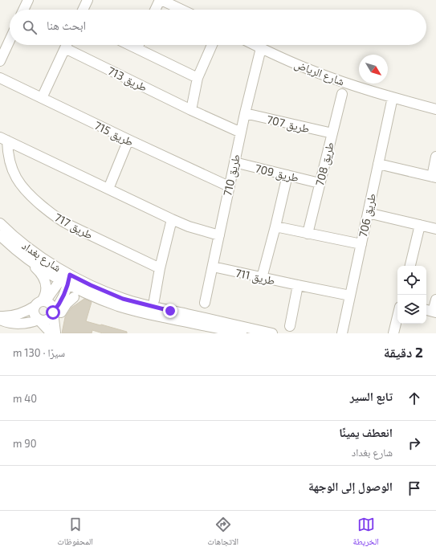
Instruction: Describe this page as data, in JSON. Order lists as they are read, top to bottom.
{
  "streets": {
    "street": [
      "شارع الرياض",
      "طريق 713",
      "طريق 707",
      "طريق 715",
      "طريق 708",
      "طريق 709",
      "طريق 710",
      "طريق 706",
      "طريق 717",
      "شارع بغداد",
      "طريق 711"
    ]
  },
  "crossings": [
    ["شارع الرياض", "طريق 710"],
    ["شارع الرياض", "طريق 706"],
    ["طريق 713", "طريق 710"],
    ["طريق 707", "طريق 708"],
    ["طريق 707", "طريق 710"],
    ["طريق 715", "طريق 710"],
    ["طريق 708", "طريق 709"],
    ["طريق 709", "طريق 710"],
    ["طريق 710", "طريق 717"],
    ["طريق 710", "طريق 711"],
    ["طريق 706", "طريق 711"]
  ],
  "north": "bottom right",
  "page": {
    "search": "ابحث هنا",
    "heading": ["2 دقيقة", "سيرًا · 130 m"],
    "list": [
      ["تابع السير", "40 m"],
      ["انعطف يمينًا", "شارع بغداد", "90 m"],
      "الوصول إلى الوجهة"
    ],
    "nav": ["الخريطة", "الاتجاهات", "المحفوظات"]
  }
}
